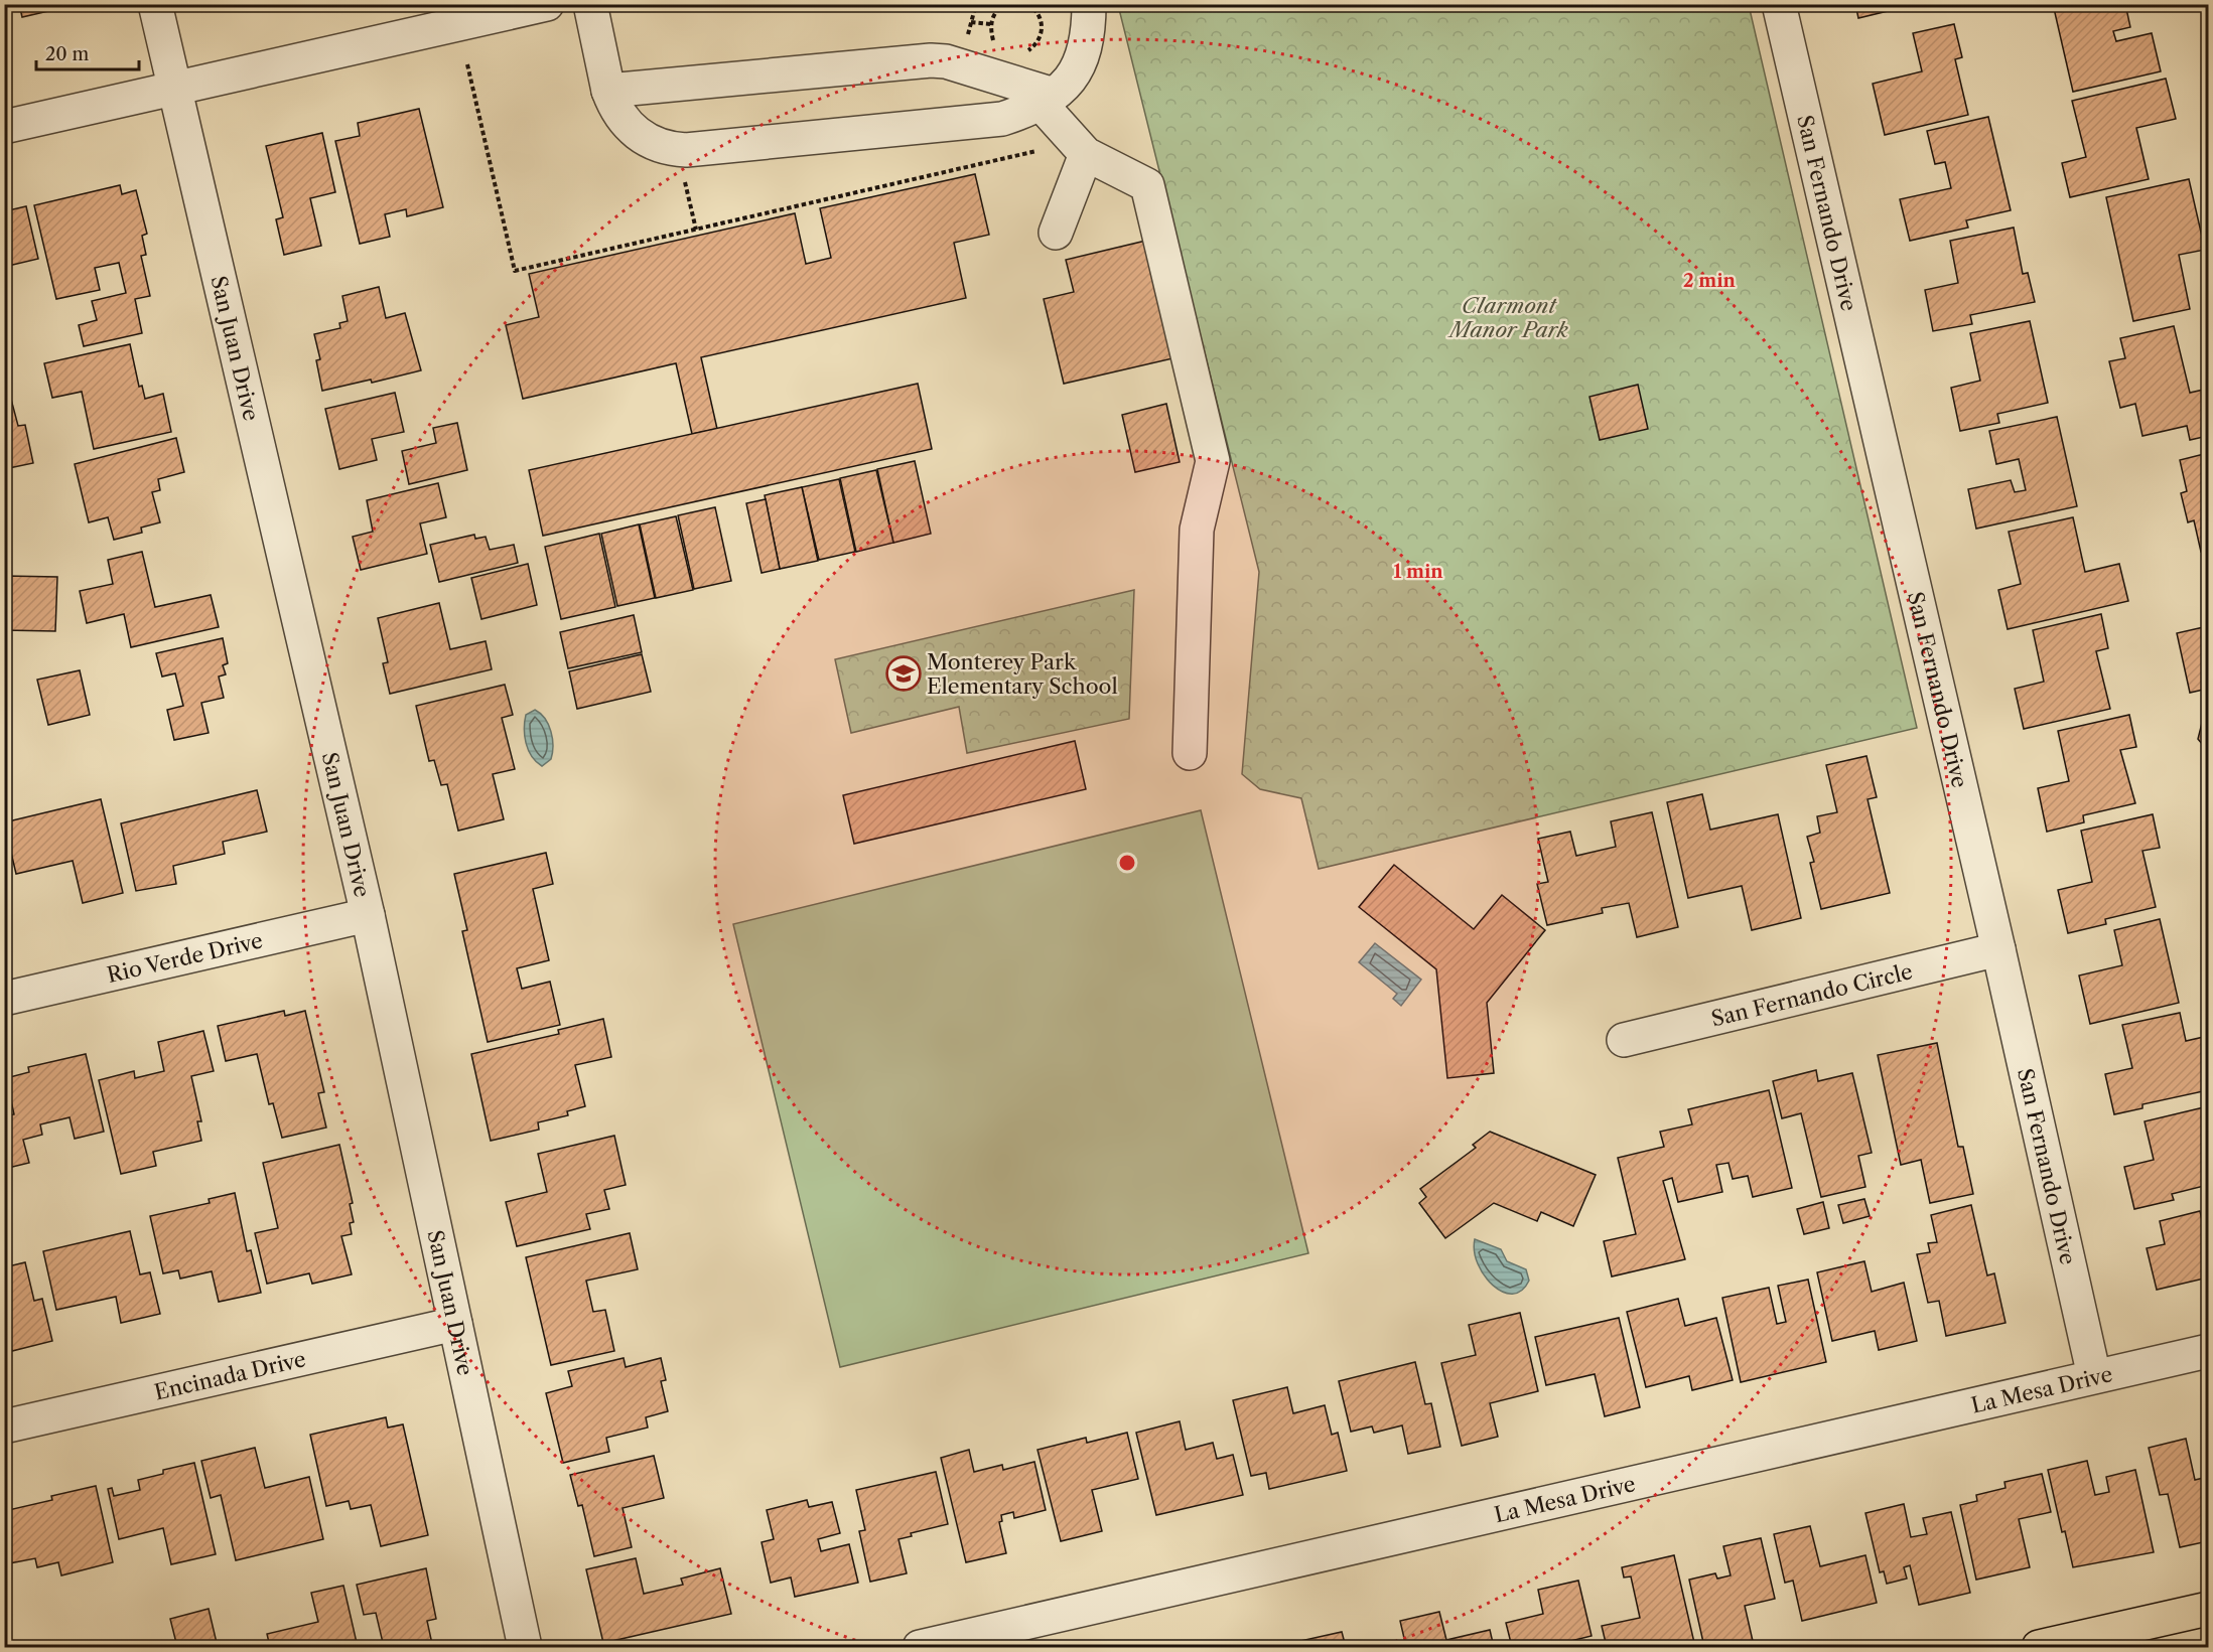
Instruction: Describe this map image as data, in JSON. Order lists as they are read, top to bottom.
{
  "streets": {
    "street": [
      "San Fernando Drive",
      "San Juan Drive",
      "Rio Verde Drive",
      "San Fernando Circle",
      "Encinada Drive",
      "La Mesa Drive"
    ]
  },
  "crossings": [
    ["San Fernando Drive", "San Fernando Circle"],
    ["San Fernando Drive", "La Mesa Drive"],
    ["San Juan Drive", "Rio Verde Drive"],
    ["San Juan Drive", "Encinada Drive"]
  ],
  "parks": ["Clarmont Manor Park"],
  "places": {
    "school or university": ["Monterey Park Elementary School"]
  },
  "scale_bar": "20 m",
  "rings": ["2 min", "1 min"]
}
